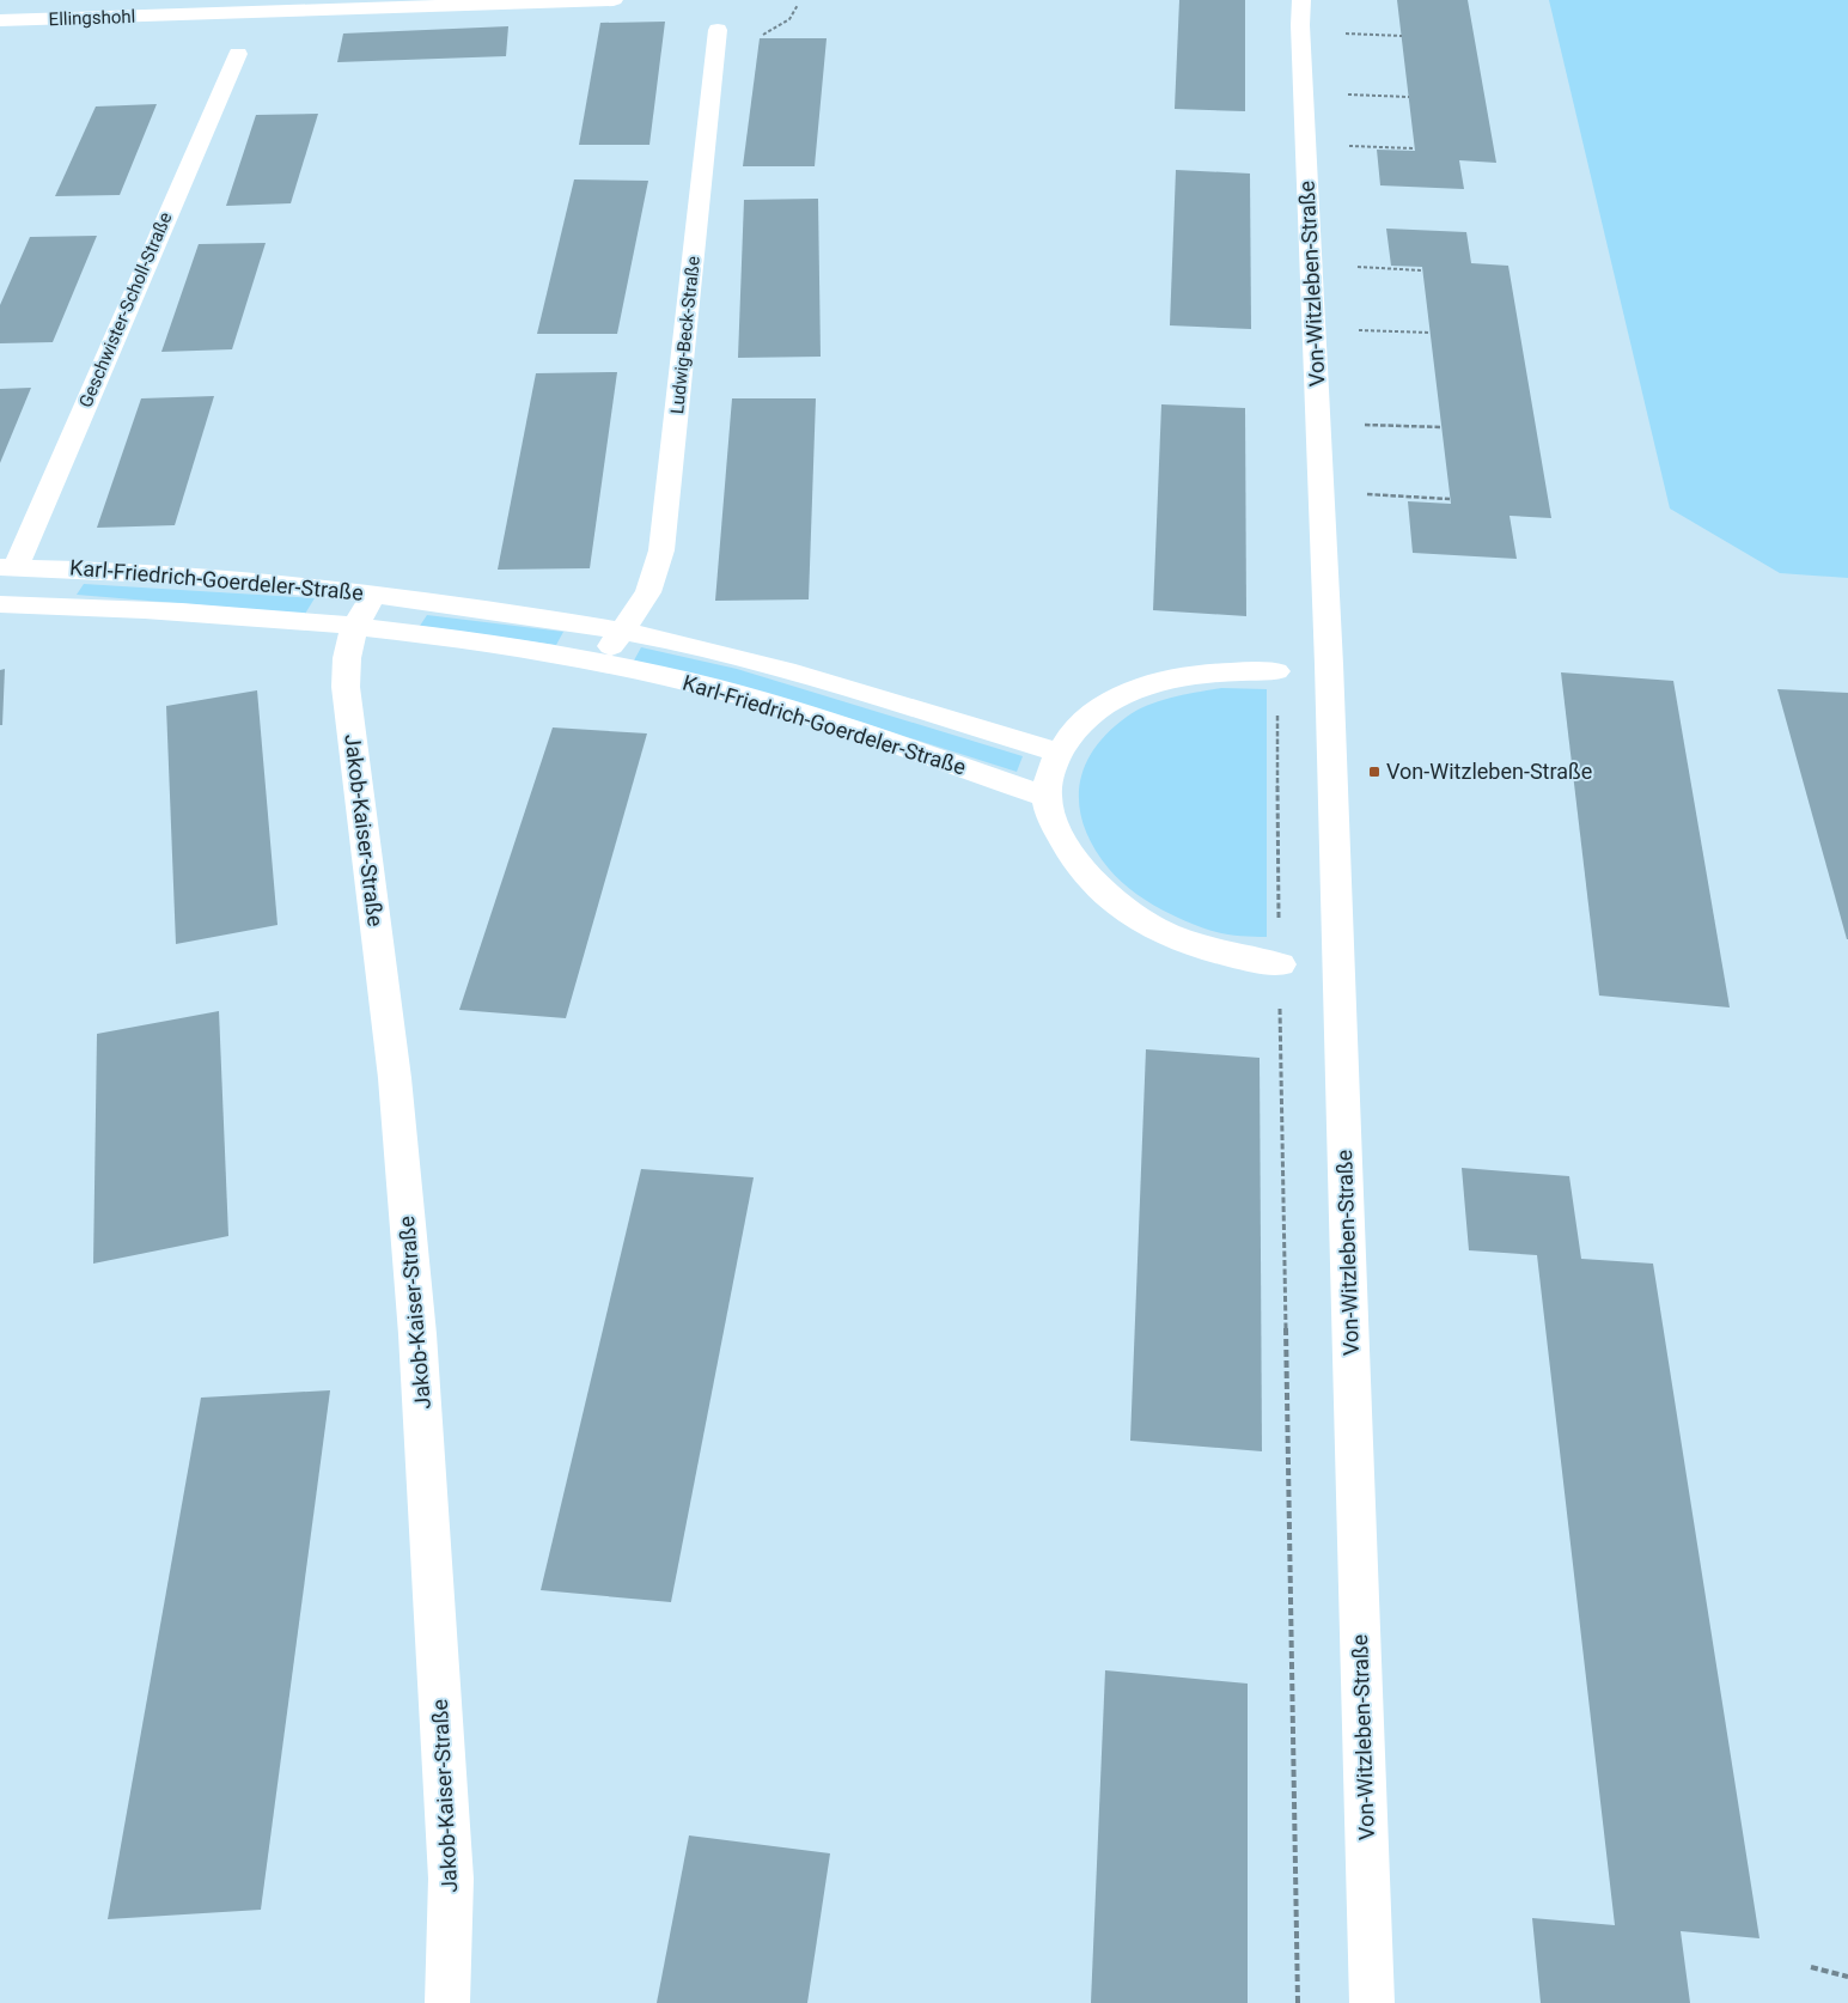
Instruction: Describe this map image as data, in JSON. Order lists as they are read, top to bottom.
{
  "streets": {
    "street": [
      "Ellingshohl",
      "Von-Witzleben-Straße",
      "Geschwister-Scholl-Straße",
      "Ludwig-Beck-Straße",
      "Karl-Friedrich-Goerdeler-Straße",
      "Jakob-Kaiser-Straße"
    ]
  },
  "crossings": [
    ["Geschwister-Scholl-Straße", "Karl-Friedrich-Goerdeler-Straße"],
    ["Ludwig-Beck-Straße", "Karl-Friedrich-Goerdeler-Straße"],
    ["Karl-Friedrich-Goerdeler-Straße", "Jakob-Kaiser-Straße"]
  ],
  "places": {
    "transit": ["Von-Witzleben-Straße"]
  }
}
